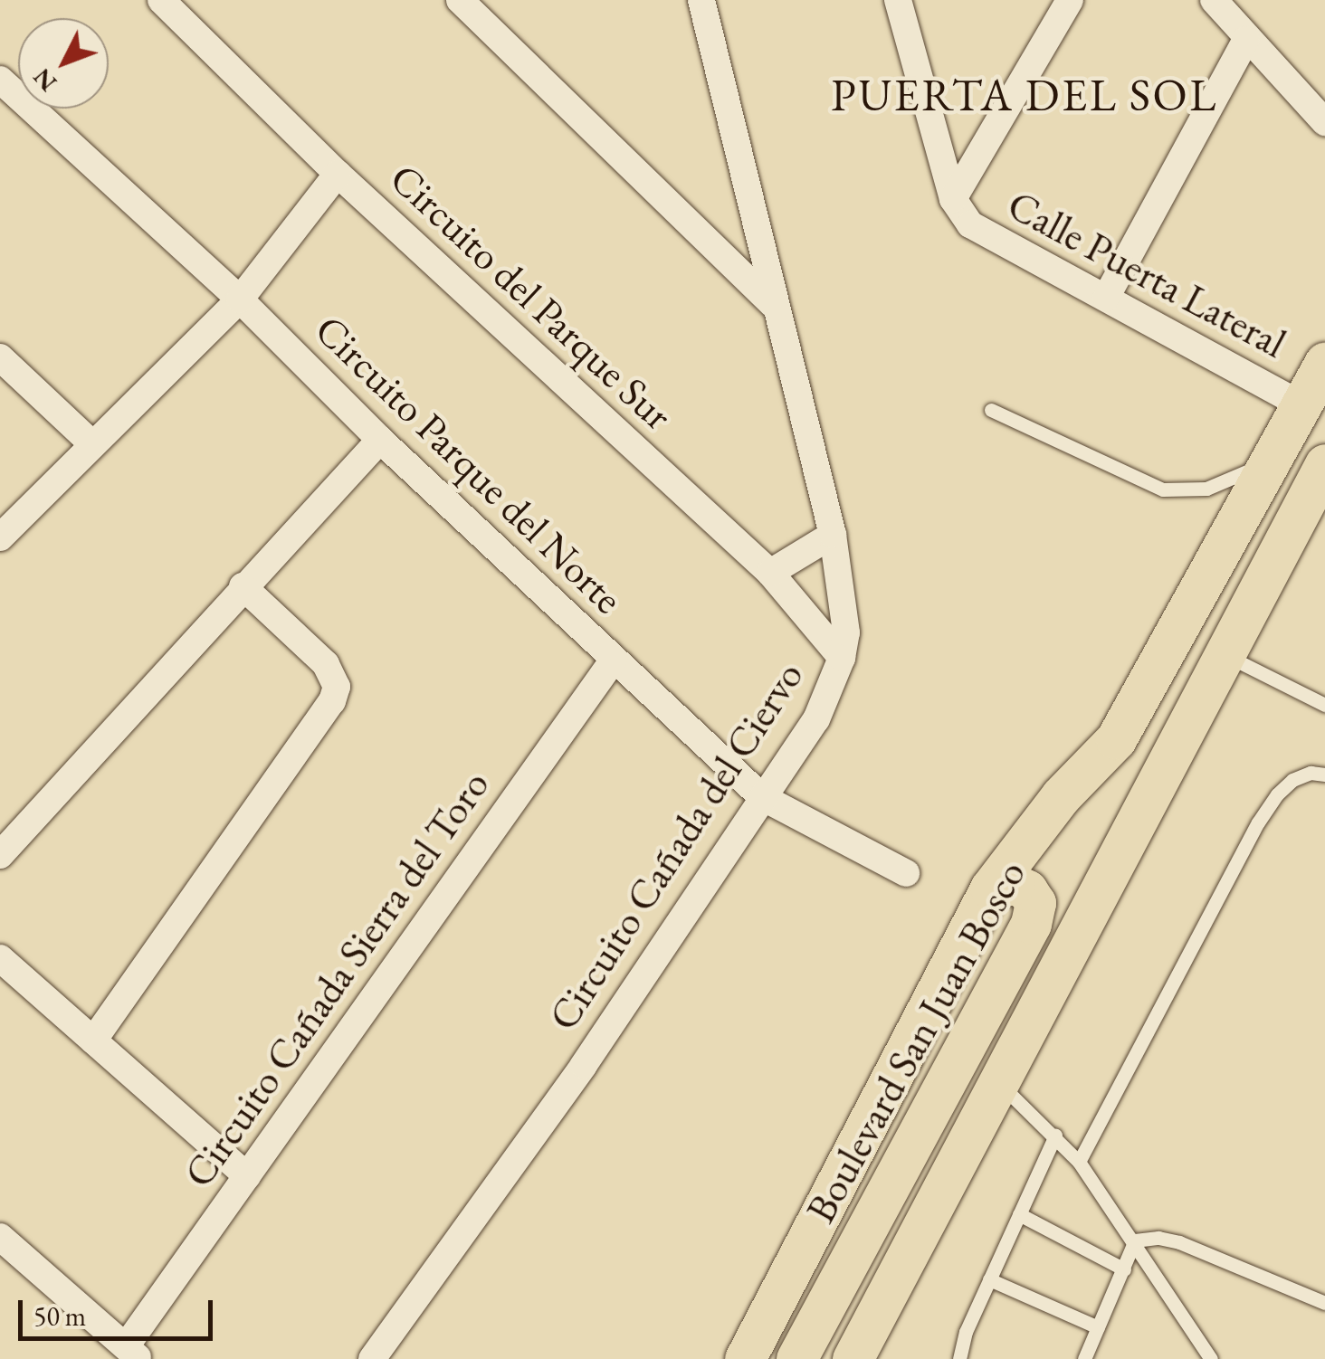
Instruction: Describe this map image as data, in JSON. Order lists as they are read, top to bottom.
{
  "streets": {
    "main road": ["Boulevard San Juan Bosco"],
    "street": [
      "Calle Puerta Lateral",
      "Circuito del Parque Sur",
      "Circuito Parque del Norte",
      "Circuito Cañada del Ciervo",
      "Circuito Cañada Sierra del Toro"
    ]
  },
  "crossings": [
    ["Calle Puerta Lateral", "Boulevard San Juan Bosco"],
    ["Circuito del Parque Sur", "Circuito Cañada del Ciervo"],
    ["Circuito Parque del Norte", "Circuito Cañada del Ciervo"],
    ["Circuito Parque del Norte", "Circuito Cañada Sierra del Toro"]
  ],
  "districts": ["PUERTA DEL SOL"],
  "scale_bar": "50 m",
  "north": "bottom left"
}
